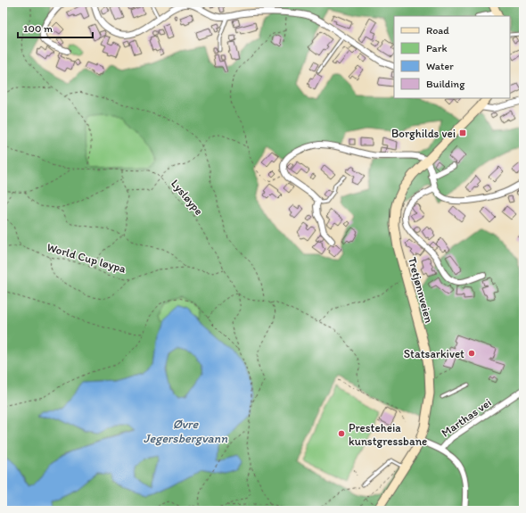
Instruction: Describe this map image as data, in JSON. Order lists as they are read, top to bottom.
{
  "streets": {
    "street": ["Tretjønnveien", "Marthas vei"],
    "path": ["Lysløype", "World Cup løypa"]
  },
  "crossings": [
    ["Lysløype", "World Cup løypa"],
    ["Tretjønnveien", "Marthas vei"]
  ],
  "water": ["Øvre Jegersbergvann"],
  "places": {
    "transit": ["Borghilds vei"],
    "other": ["Statsarkivet", "Presteheia kunstgressbane"]
  },
  "legend": [
    "Road",
    "Park",
    "Water",
    "Building"
  ],
  "scale_bar": "100 m"
}
